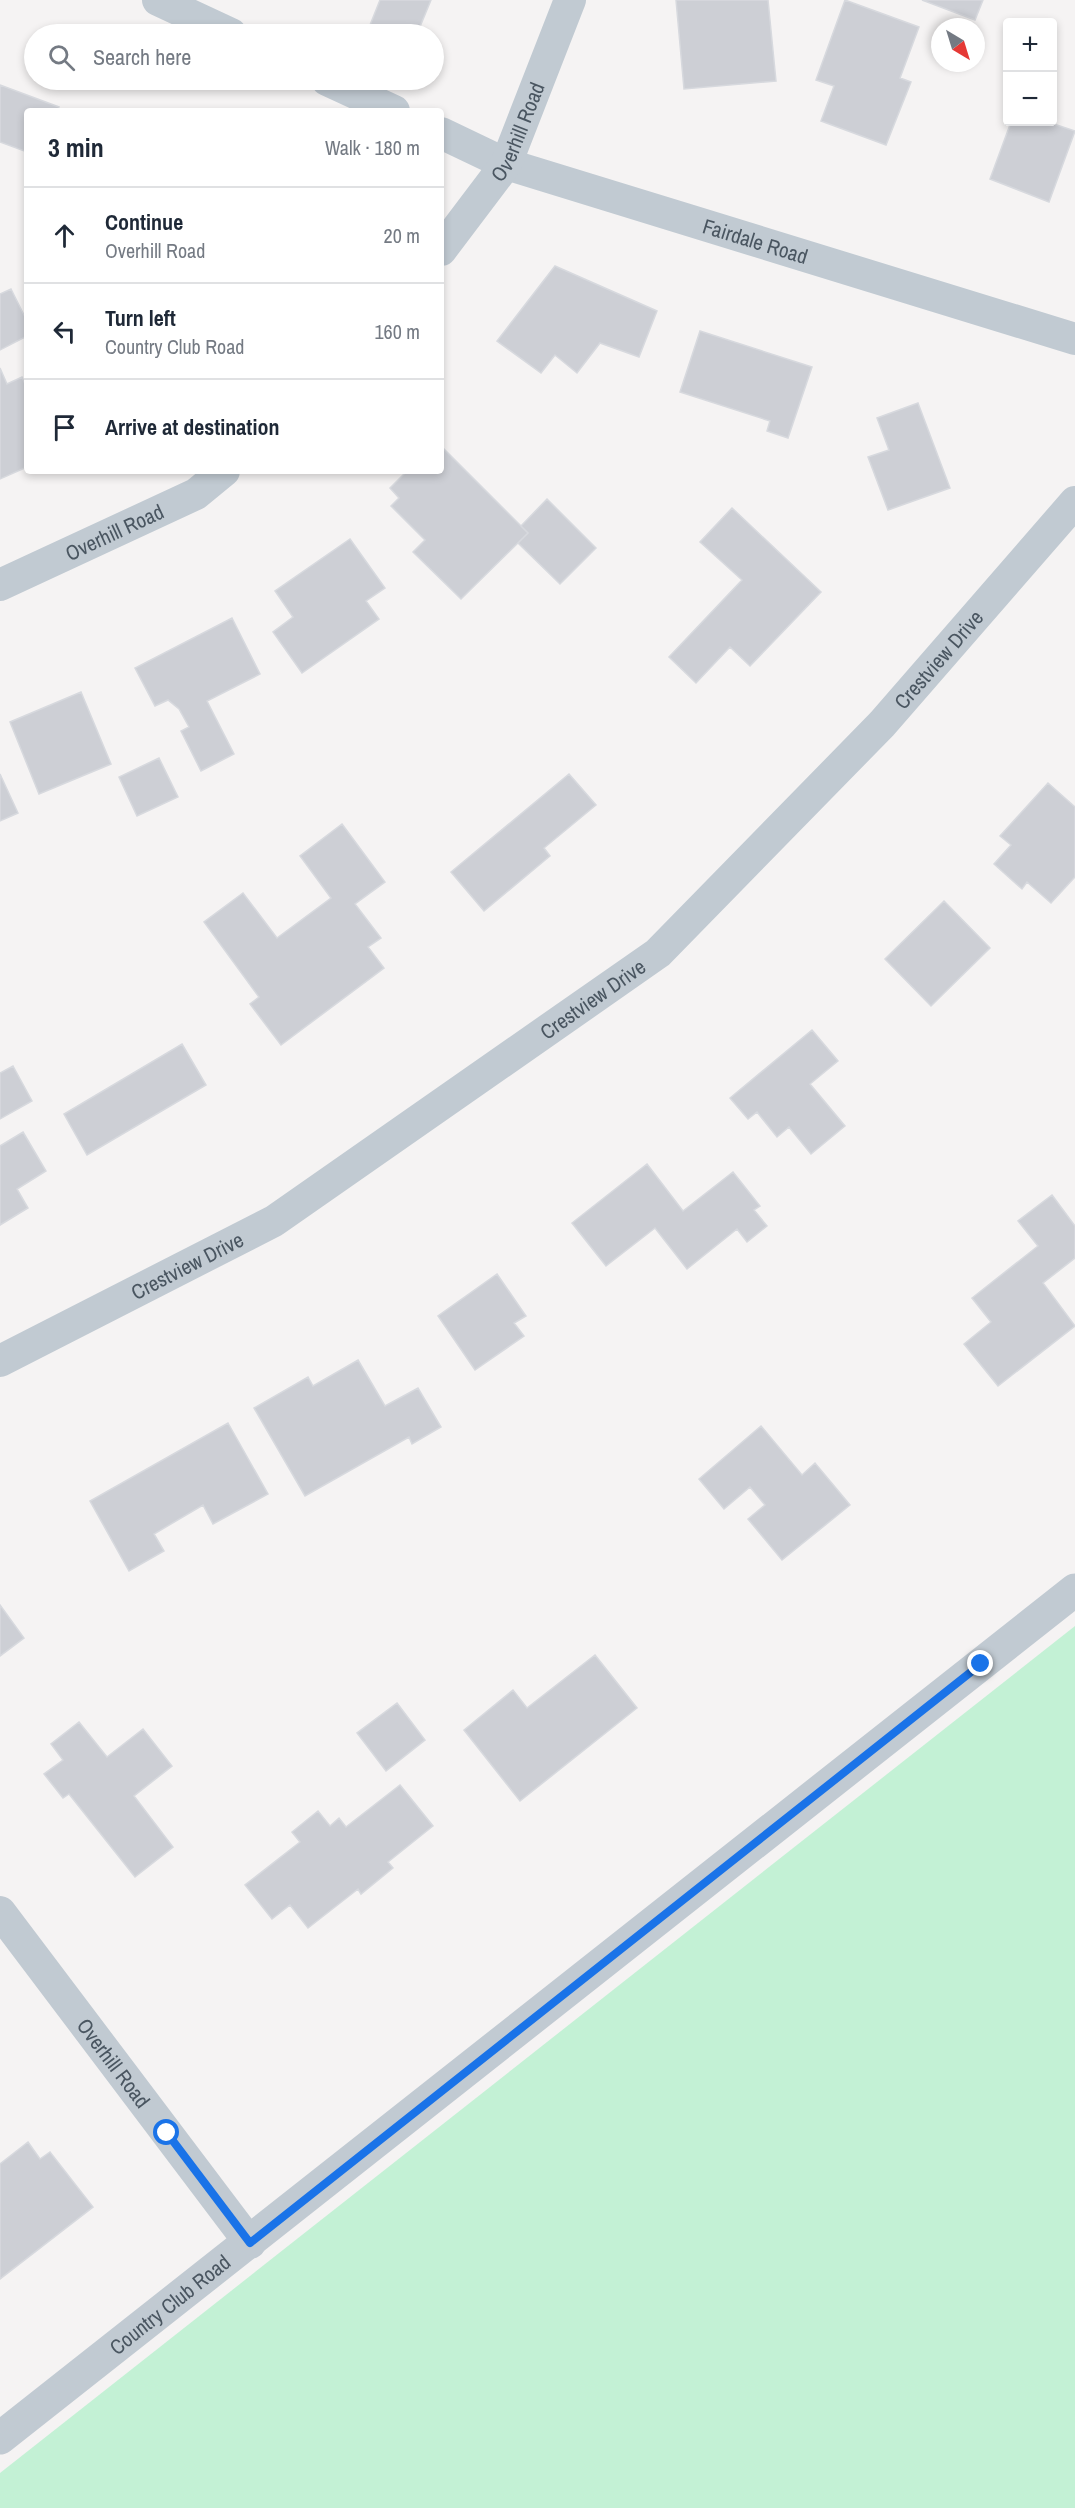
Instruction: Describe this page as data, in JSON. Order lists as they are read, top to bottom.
{
  "streets": {
    "street": [
      "Overhill Road",
      "Fairdale Road",
      "Crestview Drive",
      "Country Club Road"
    ]
  },
  "crossings": [
    ["Overhill Road", "Fairdale Road"],
    ["Overhill Road", "Country Club Road"]
  ],
  "north": "bottom right",
  "page": {
    "map_buttons": ["+", "−"],
    "search": "Search here",
    "heading": ["3 min", "Walk · 180 m"],
    "list": [
      ["Continue", "Overhill Road", "20 m"],
      ["Turn left", "Country Club Road", "160 m"],
      "Arrive at destination"
    ]
  }
}
